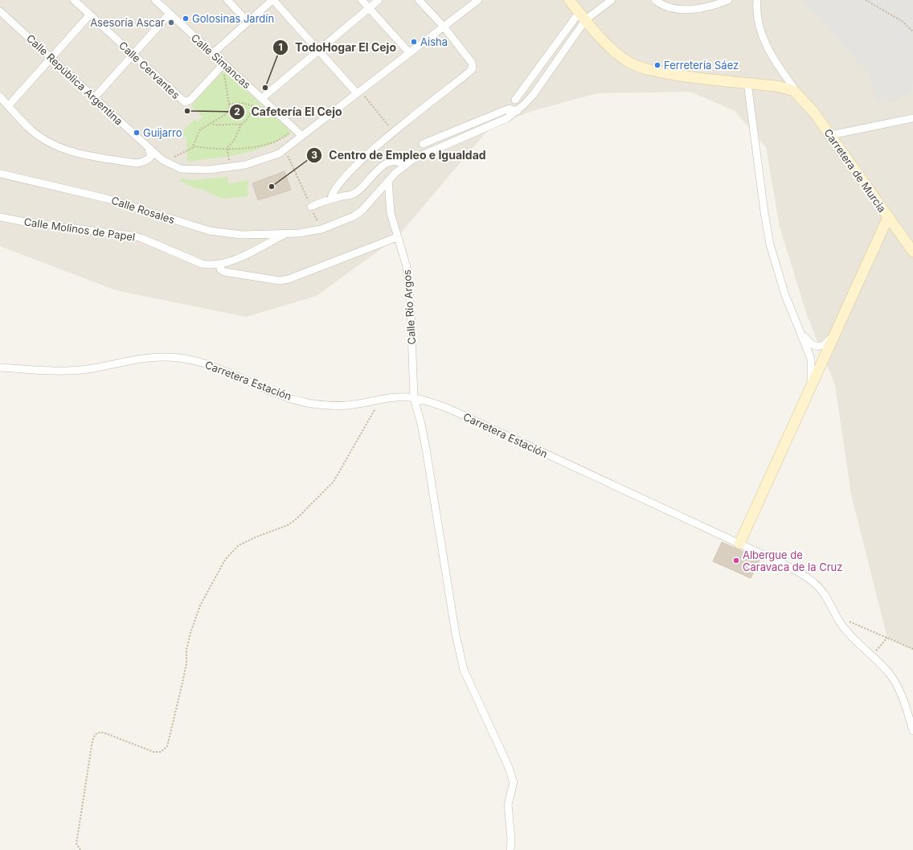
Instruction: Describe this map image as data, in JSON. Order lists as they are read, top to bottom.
{
  "streets": {
    "main road": ["Carretera de Murcia"],
    "street": [
      "Calle Simancas",
      "Calle Cervantes",
      "Calle República Argentina",
      "Calle Rosales",
      "Calle Molinos de Papel",
      "Calle Río Argos",
      "Carretera Estación"
    ]
  },
  "crossings": [
    ["Calle Simancas", "Calle Cervantes"],
    ["Calle Simancas", "Calle República Argentina"],
    ["Calle Rosales", "Calle Molinos de Papel"],
    ["Calle Molinos de Papel", "Calle Río Argos"],
    ["Calle Río Argos", "Carretera Estación"]
  ],
  "places": [
    "Golosinas Jardín",
    "Asesoría Ascar",
    "Aisha",
    "Ferretería Sáez",
    "TodoHogar El Cejo",
    "Cafetería El Cejo",
    "Guijarro",
    "Centro de Empleo e Igualdad",
    "Albergue de Caravaca de la Cruz"
  ]
}
